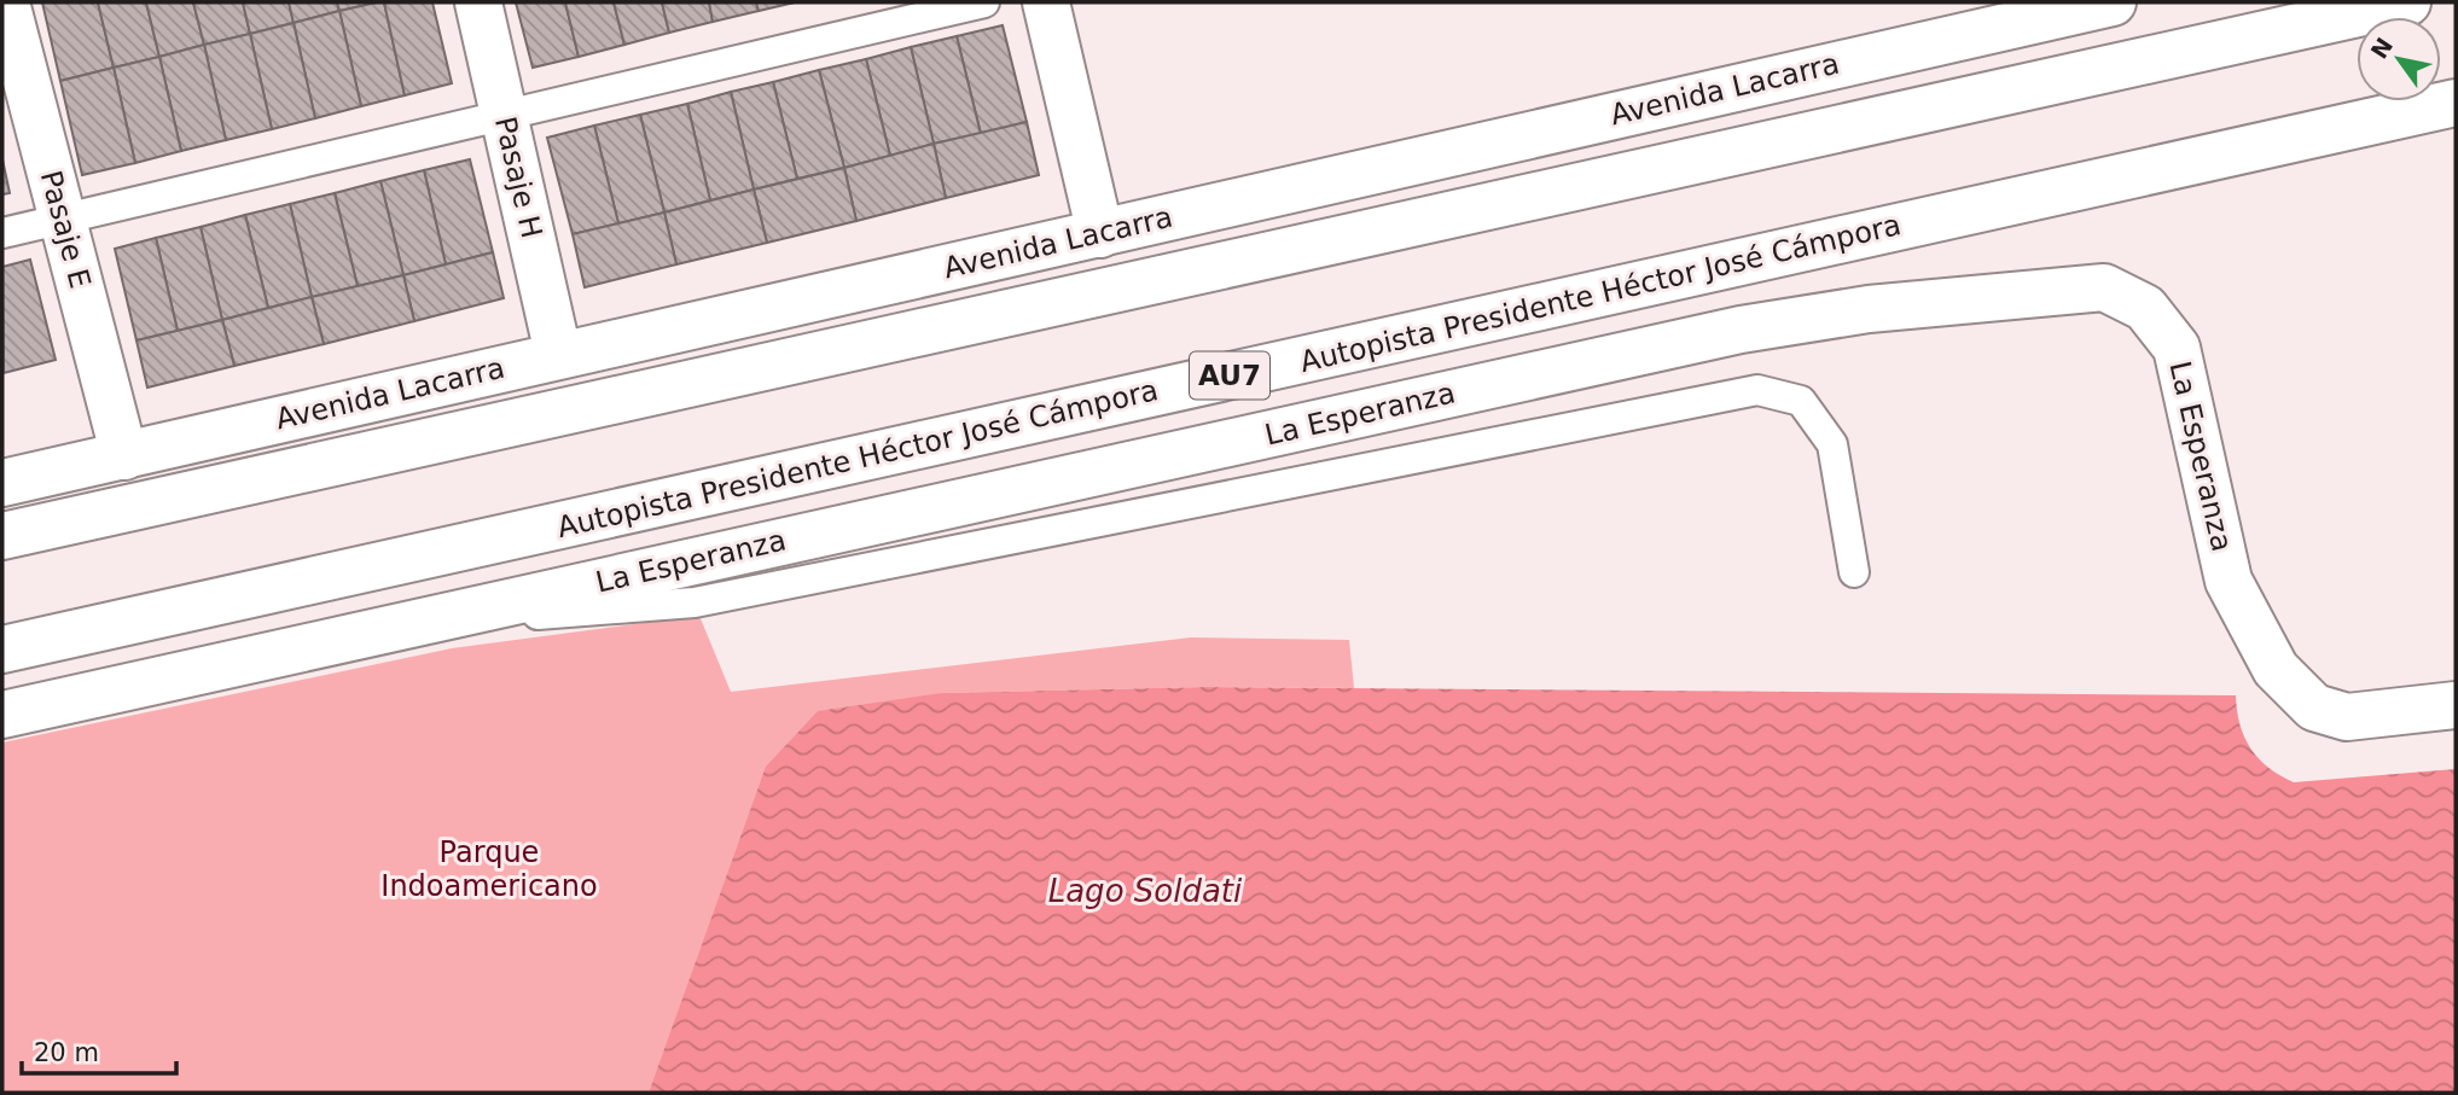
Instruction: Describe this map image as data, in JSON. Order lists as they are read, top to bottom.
{
  "streets": {
    "main road": [
      "Avenida Lacarra",
      "Pasaje H",
      "Pasaje E",
      "Autopista Presidente Héctor José Cámpora",
      "AU7",
      "La Esperanza"
    ]
  },
  "crossings": [
    ["Avenida Lacarra", "Pasaje H"],
    ["Avenida Lacarra", "Pasaje E"]
  ],
  "water": ["Lago Soldati"],
  "parks": ["Parque Indoamericano"],
  "scale_bar": "20 m",
  "north": "top left"
}
